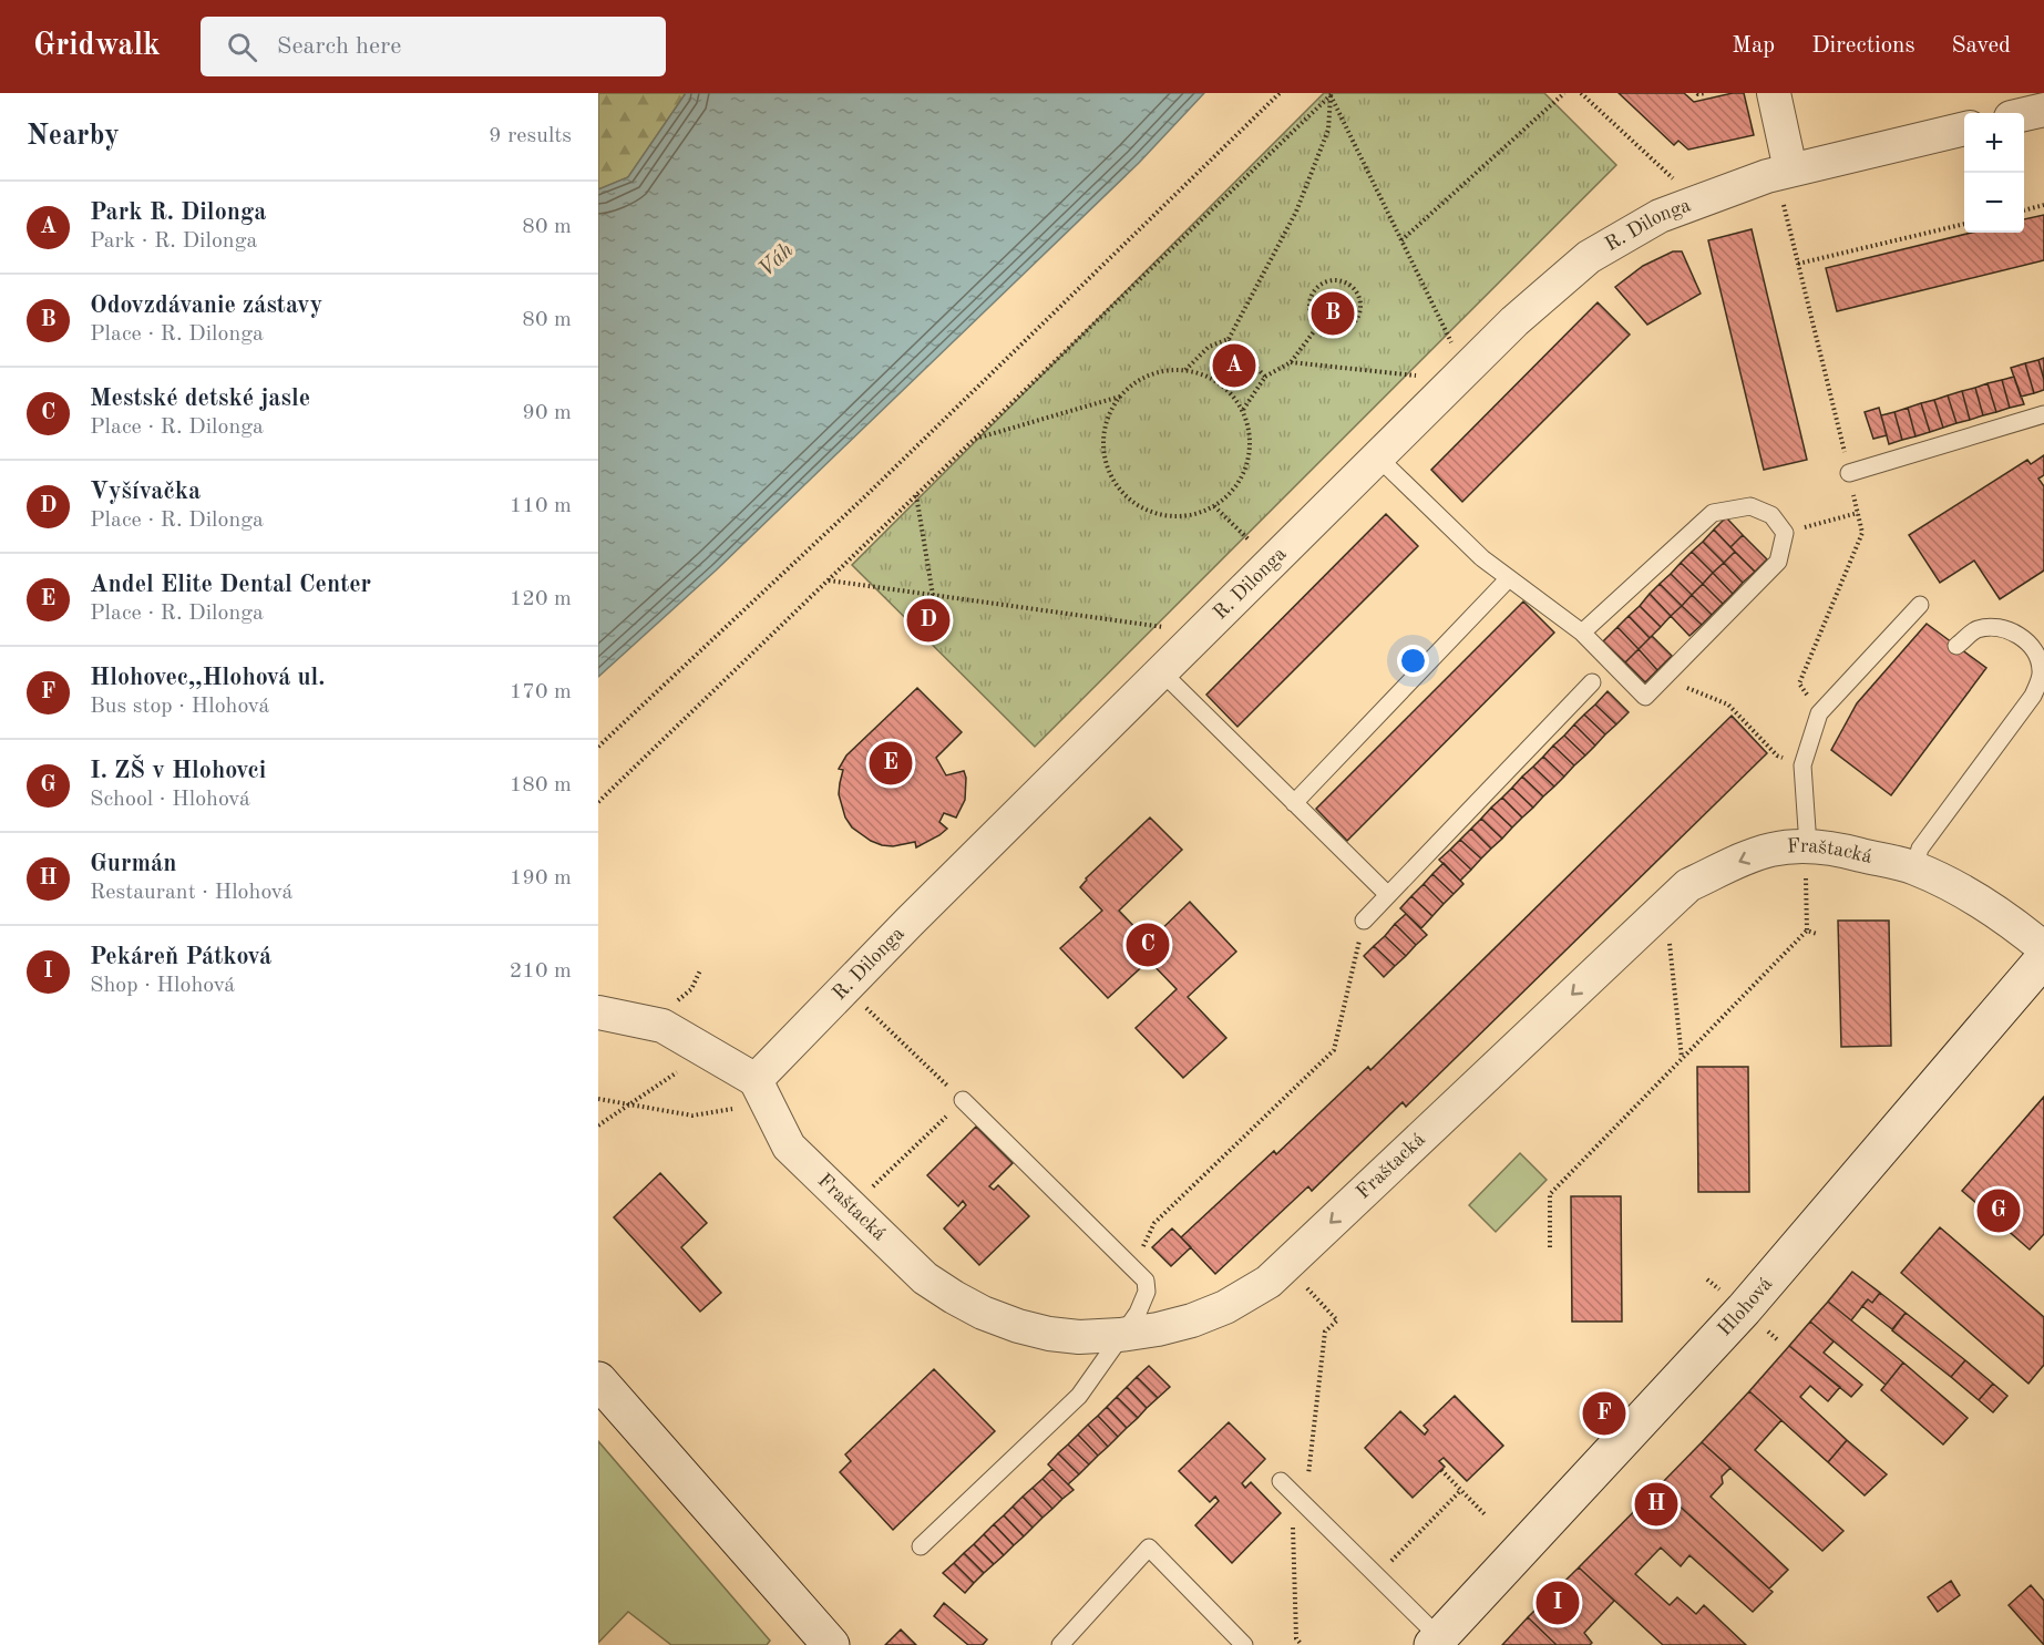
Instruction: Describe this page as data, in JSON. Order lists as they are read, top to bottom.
{
  "streets": {
    "main road": ["Hlohová"],
    "street": ["R. Dilonga", "Fraštacká"]
  },
  "crossings": [
    ["R. Dilonga", "Fraštacká"]
  ],
  "one_way": ["Fraštacká"],
  "water": ["Váh"],
  "page": {
    "header": "Gridwalk",
    "search": "Search here",
    "nav": ["Map", "Directions", "Saved"],
    "heading": ["Nearby", "9 results"],
    "map_buttons": ["+", "−"],
    "list": [
      {
        "mark": "A",
        "name": "Park R. Dilonga",
        "note": "Park · R. Dilonga",
        "value": "80 m"
      },
      {
        "mark": "B",
        "name": "Odovzdávanie zástavy",
        "note": "Place · R. Dilonga",
        "value": "80 m"
      },
      {
        "mark": "C",
        "name": "Mestské detské jasle",
        "note": "Place · R. Dilonga",
        "value": "90 m"
      },
      {
        "mark": "D",
        "name": "Vyšívačka",
        "note": "Place · R. Dilonga",
        "value": "110 m"
      },
      {
        "mark": "E",
        "name": "Andel Elite Dental Center",
        "note": "Place · R. Dilonga",
        "value": "120 m"
      },
      {
        "mark": "F",
        "name": "Hlohovec,,Hlohová ul.",
        "note": "Bus stop · Hlohová",
        "value": "170 m"
      },
      {
        "mark": "G",
        "name": "I. ZŠ v Hlohovci",
        "note": "School · Hlohová",
        "value": "180 m"
      },
      {
        "mark": "H",
        "name": "Gurmán",
        "note": "Restaurant · Hlohová",
        "value": "190 m"
      },
      {
        "mark": "I",
        "name": "Pekáreň Pátková",
        "note": "Shop · Hlohová",
        "value": "210 m"
      }
    ],
    "pins": [
      "B",
      "A",
      "D",
      "E",
      "C",
      "G",
      "F",
      "H",
      "I"
    ]
  }
}
